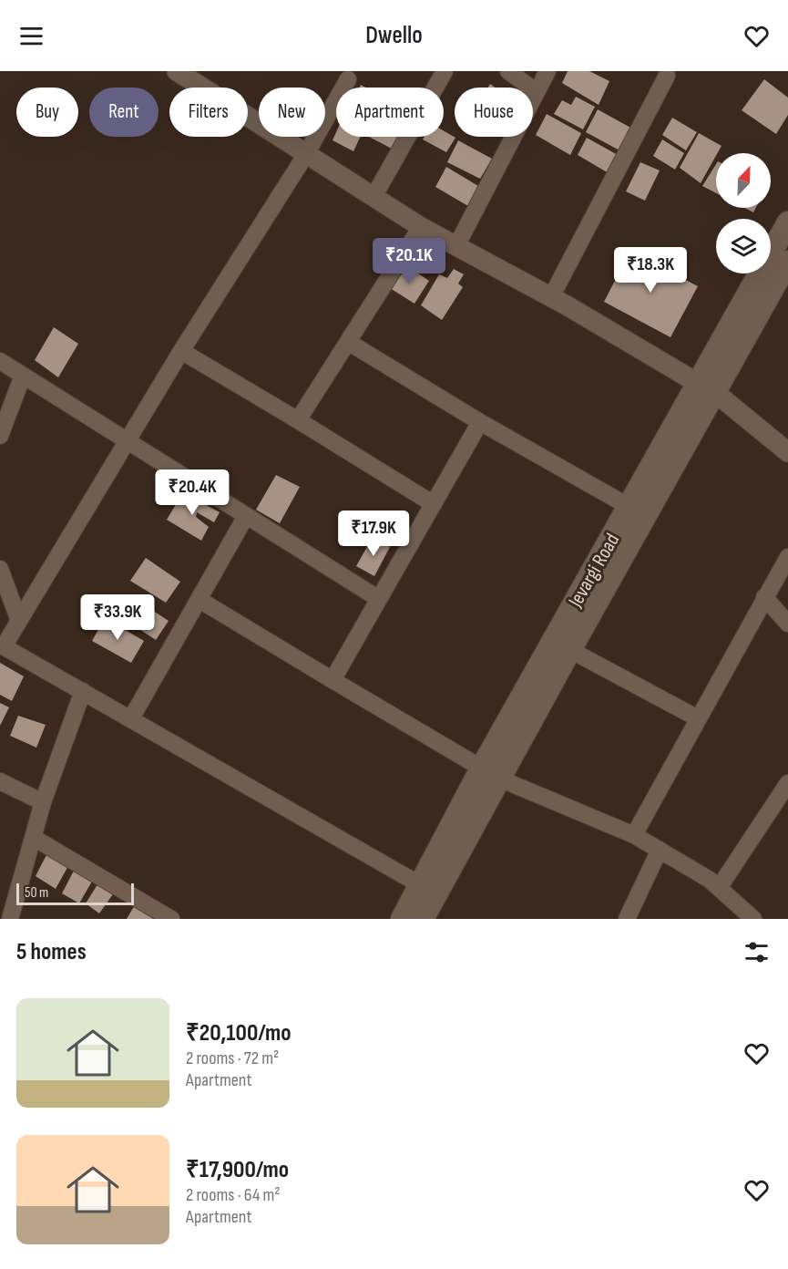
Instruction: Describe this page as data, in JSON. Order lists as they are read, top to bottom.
{
  "streets": {
    "main road": ["Jevargi Road"]
  },
  "scale_bar": "50 m",
  "north": "top right",
  "page": {
    "header": "Dwello",
    "chip": [
      "Buy",
      "Rent",
      "Filters",
      "New",
      "Apartment",
      "House"
    ],
    "price": [
      "₹20.1K",
      "₹18.3K",
      "₹20.4K",
      "₹17.9K",
      "₹33.9K"
    ],
    "scale": "50 m",
    "heading": "5 homes",
    "list": [
      {
        "name": "₹20,100/mo",
        "note": "2 rooms · 72 m² · Apartment"
      },
      {
        "name": "₹17,900/mo",
        "note": "2 rooms · 64 m² · Apartment"
      }
    ]
  }
}
